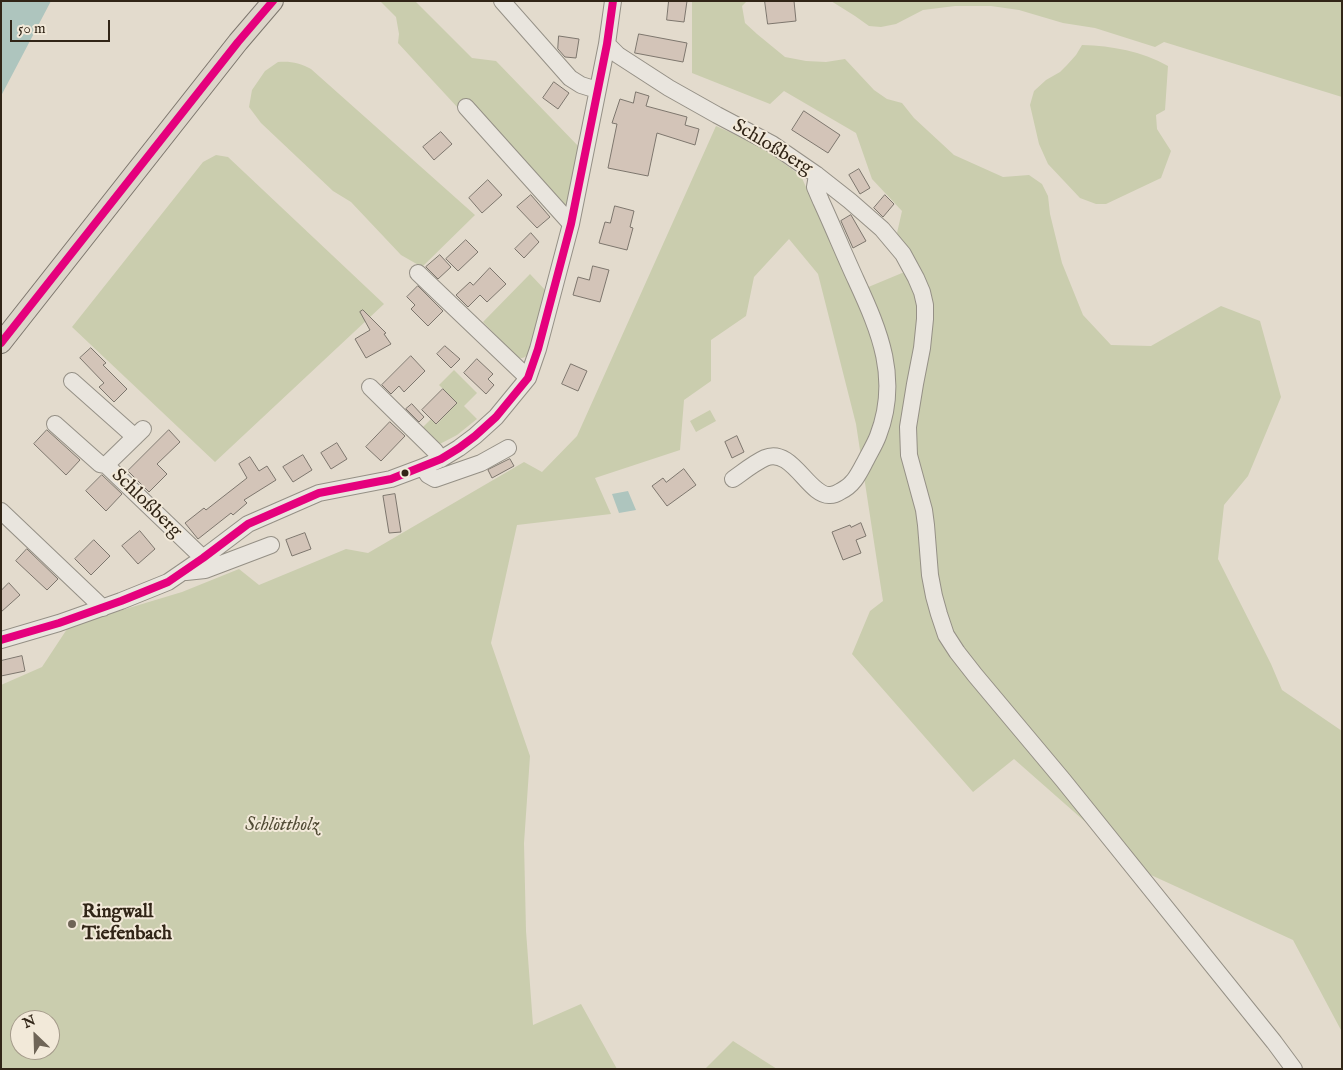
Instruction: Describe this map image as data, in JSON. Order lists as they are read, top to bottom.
{
  "streets": {
    "street": ["Schloßberg"]
  },
  "parks": ["Schlöttholz"],
  "places": ["Ringwall Tiefenbach"],
  "scale_bar": "50 m",
  "north": "top left"
}
